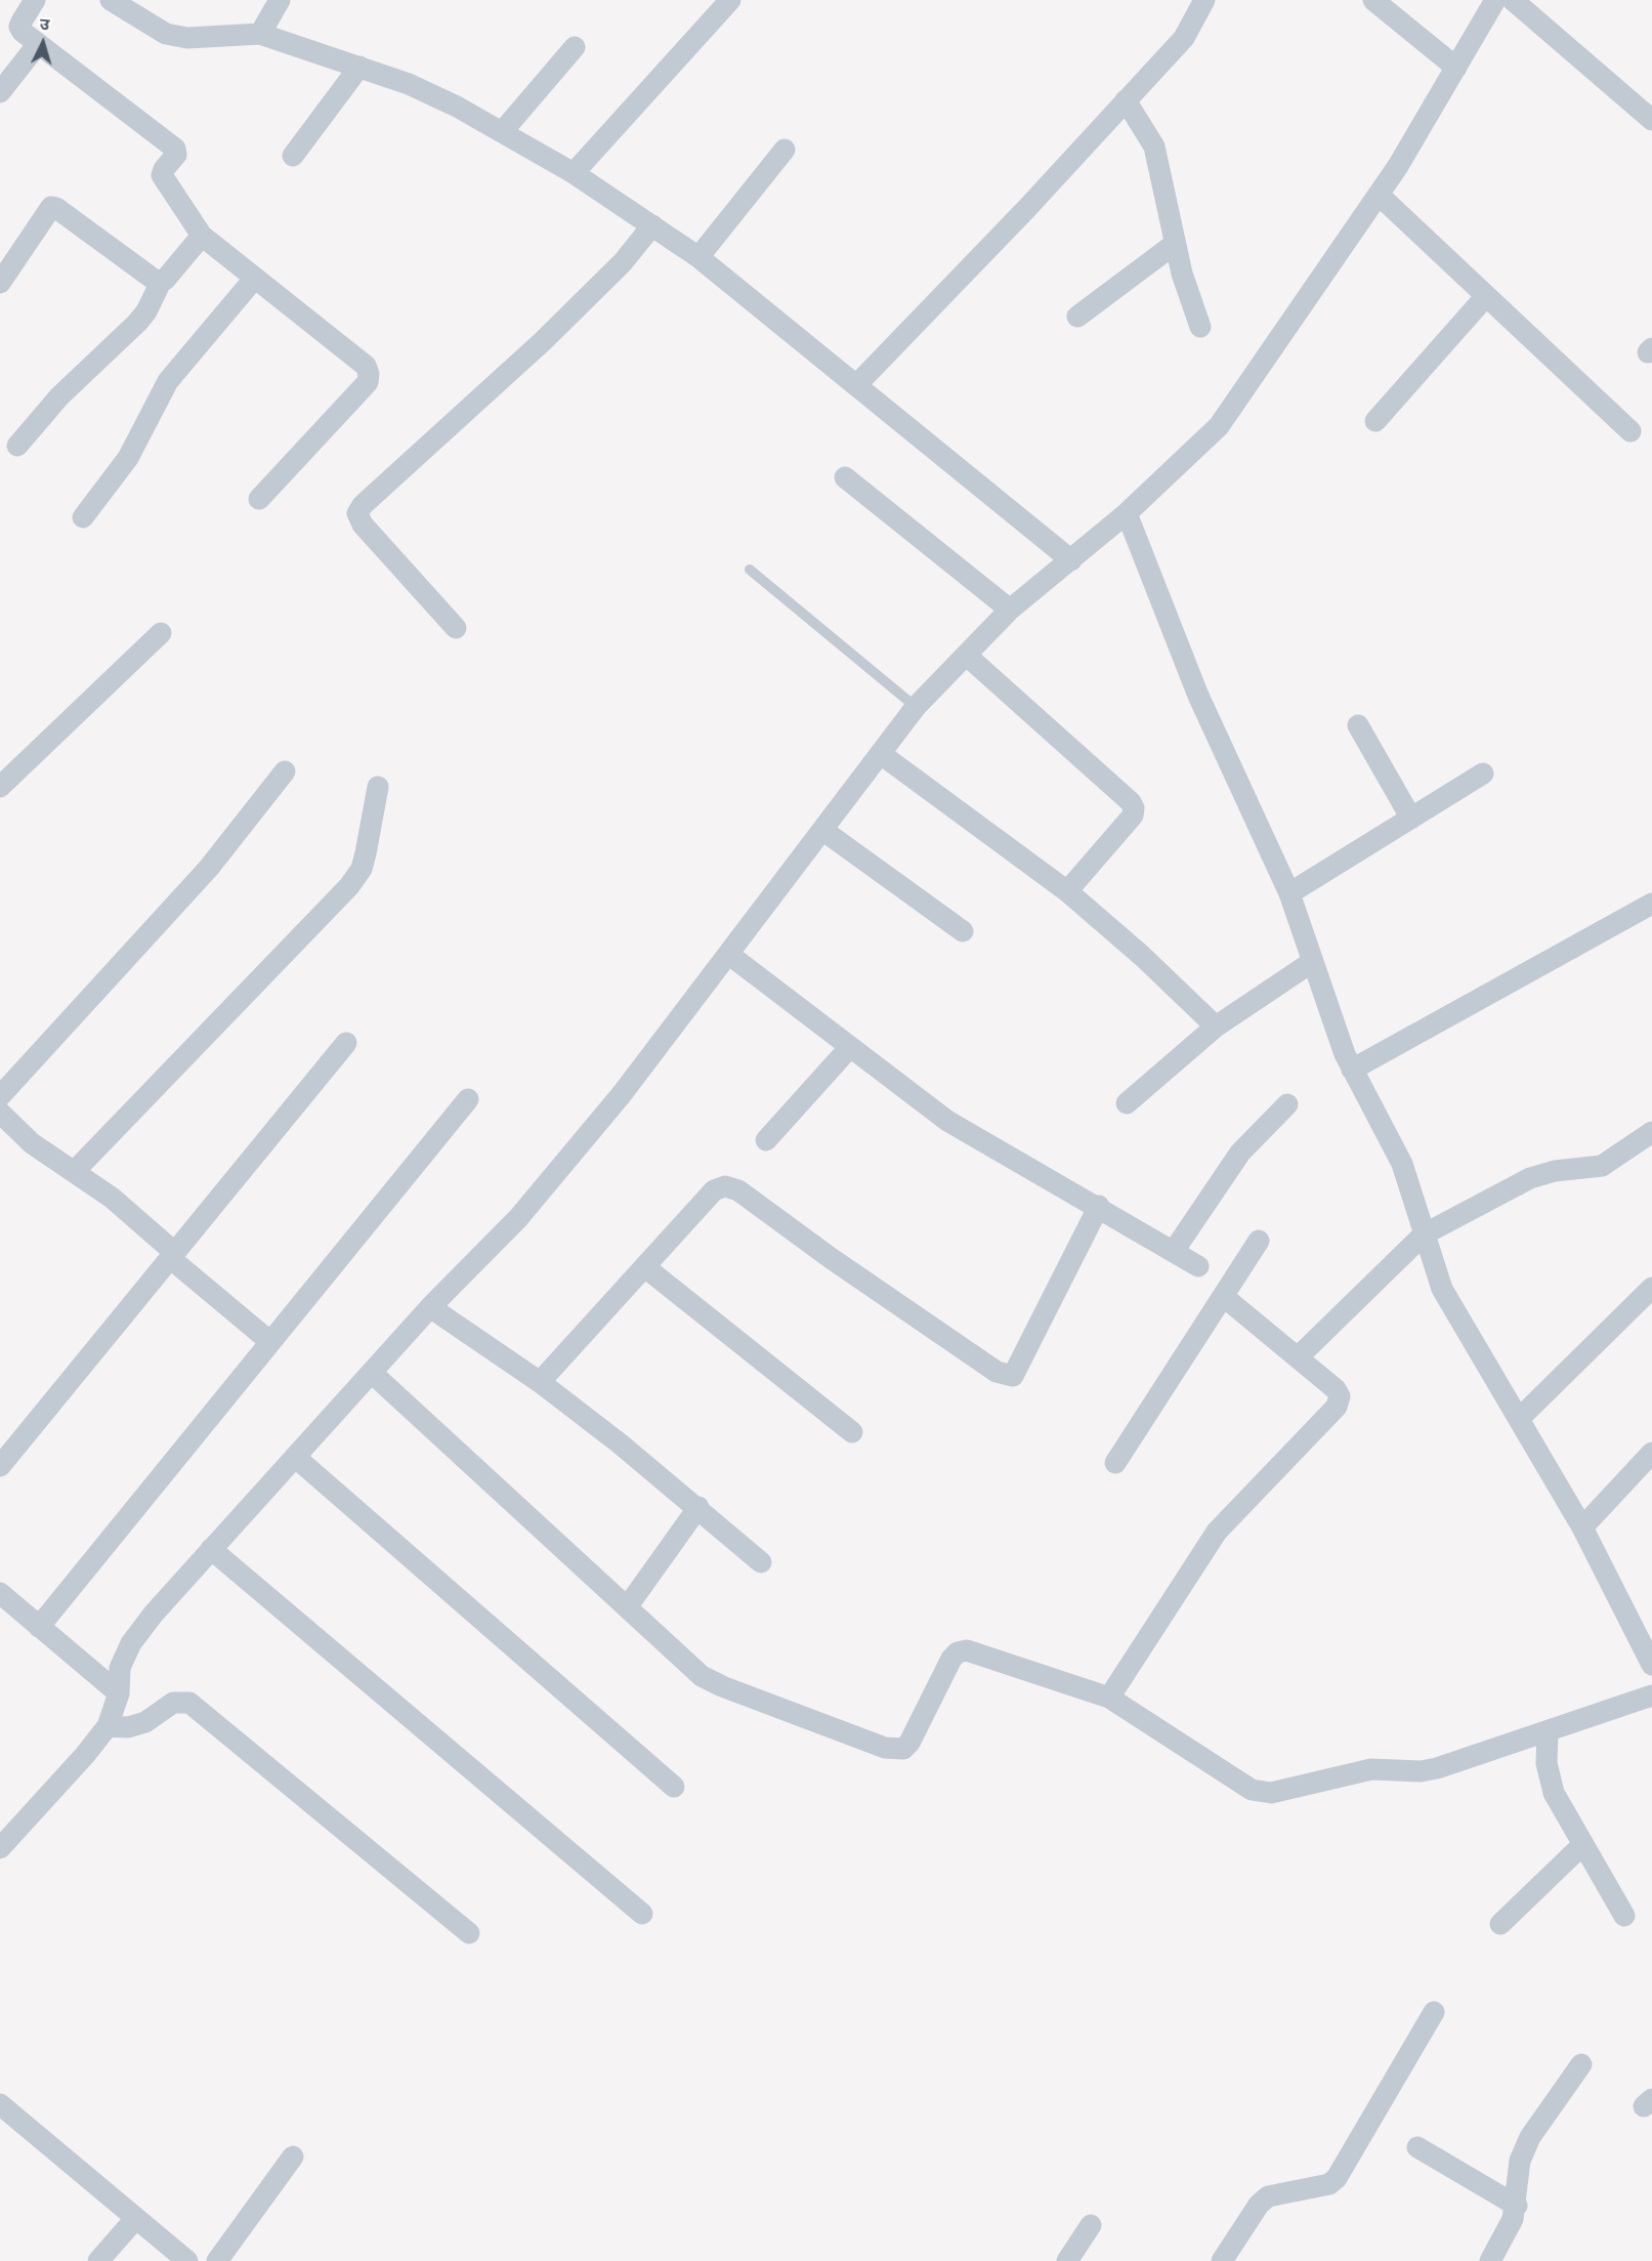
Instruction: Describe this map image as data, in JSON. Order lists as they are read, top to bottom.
{
  "north": "top"
}
